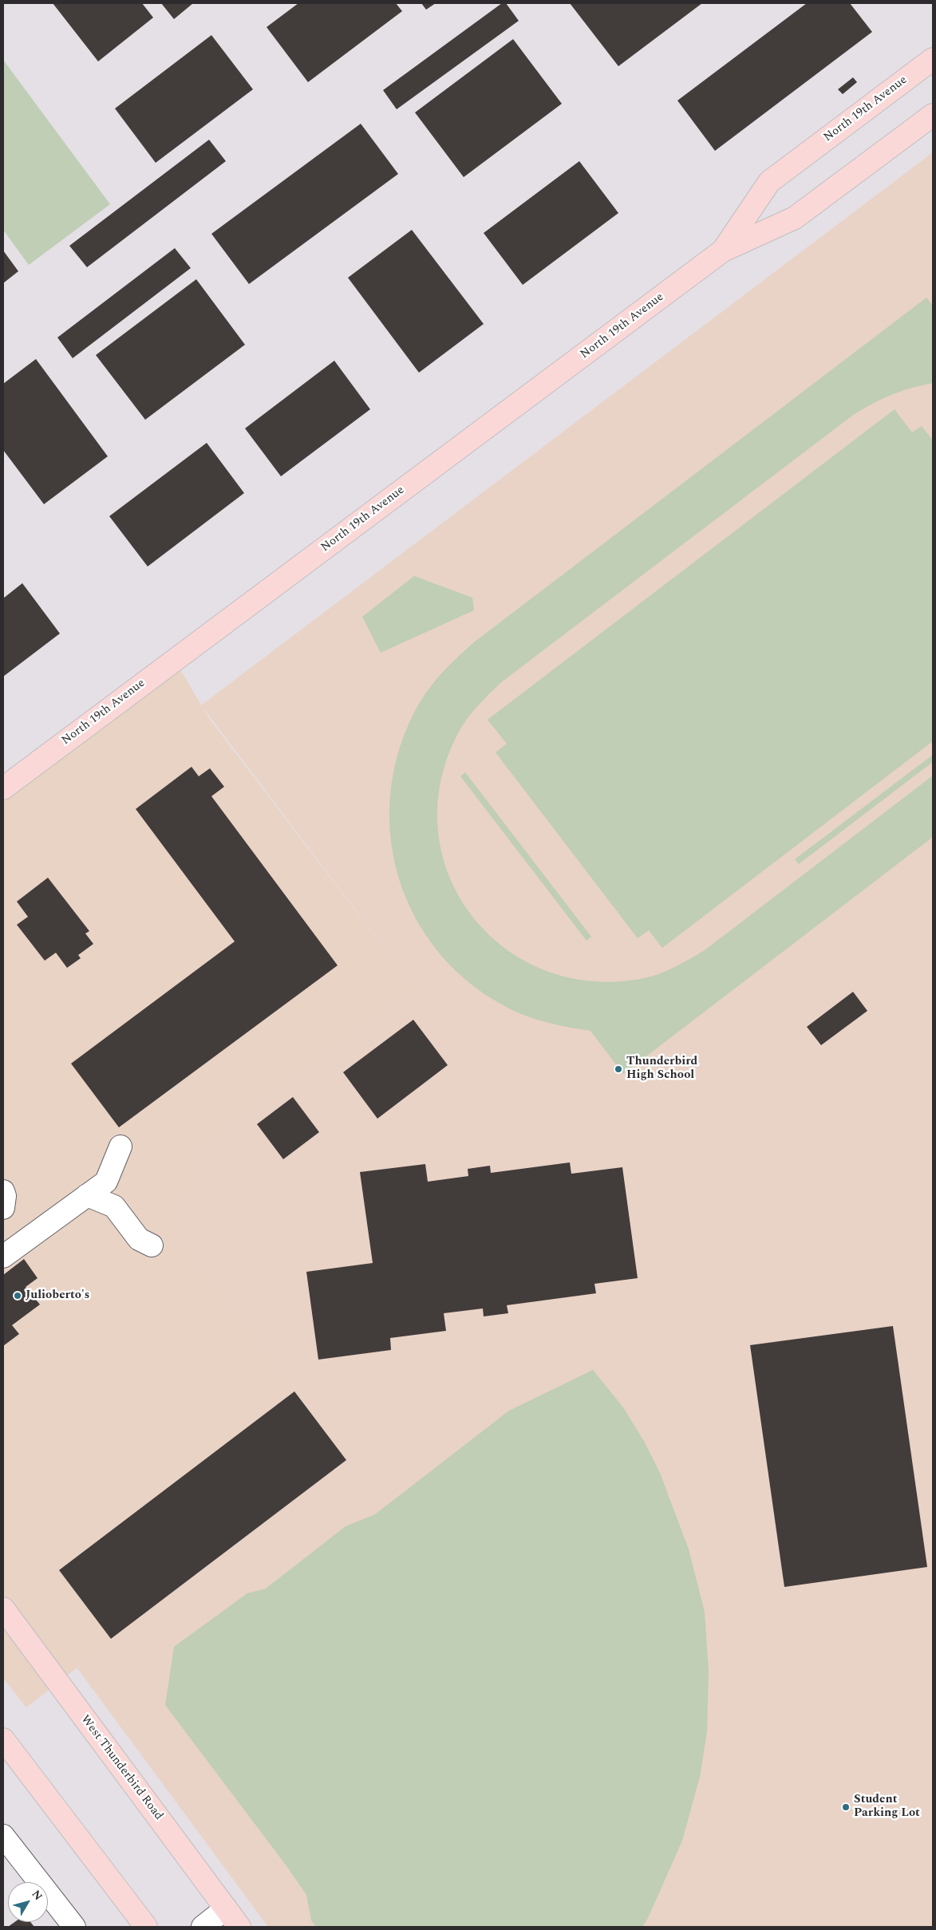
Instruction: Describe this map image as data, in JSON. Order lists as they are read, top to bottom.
{
  "streets": {
    "main road": ["North 19th Avenue", "West Thunderbird Road"]
  },
  "places": ["Thunderbird High School", "Julioberto's", "Student Parking Lot"],
  "north": "top right"
}
